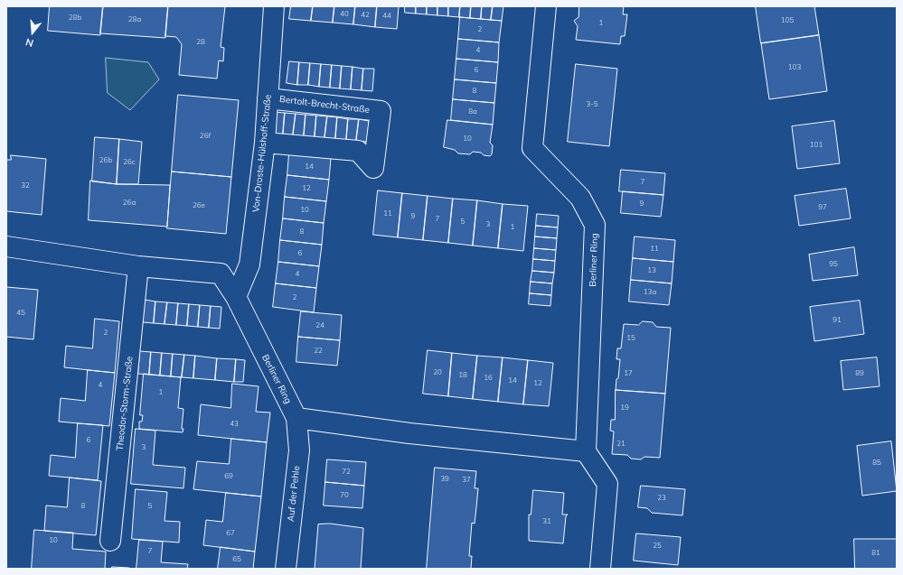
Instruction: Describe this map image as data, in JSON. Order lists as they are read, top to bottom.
{
  "streets": {
    "street": [
      "Bertolt-Brecht-Straße",
      "Von-Droste-Hülshoff-Straße",
      "Berliner Ring",
      "Theodor-Storm-Straße",
      "Auf der Pehle"
    ]
  },
  "crossings": [
    ["Bertolt-Brecht-Straße", "Von-Droste-Hülshoff-Straße"],
    ["Von-Droste-Hülshoff-Straße", "Berliner Ring"],
    ["Berliner Ring", "Theodor-Storm-Straße"],
    ["Berliner Ring", "Auf der Pehle"]
  ],
  "house_numbers": [
    "40",
    "42",
    "44",
    "28b",
    "28a",
    "105",
    "1",
    "2",
    "28",
    "4",
    "103",
    "6",
    "8",
    "3-5",
    "8a",
    "26f",
    "10",
    "101",
    "26b",
    "26c",
    "14",
    "7",
    "32",
    "12",
    "26a",
    "9",
    "26e",
    "97",
    "10",
    "11",
    "9",
    "7",
    "5",
    "3",
    "1",
    "8",
    "11",
    "6",
    "95",
    "13",
    "4",
    "13a",
    "2",
    "45",
    "91",
    "24",
    "2",
    "15",
    "22",
    "20",
    "17",
    "89",
    "18",
    "16",
    "14",
    "12",
    "4",
    "1",
    "19",
    "43",
    "6",
    "21",
    "3",
    "85",
    "72",
    "69",
    "39",
    "37",
    "70",
    "23",
    "8",
    "5",
    "31",
    "67",
    "10",
    "25",
    "7",
    "81",
    "65"
  ],
  "north": "bottom"
}
